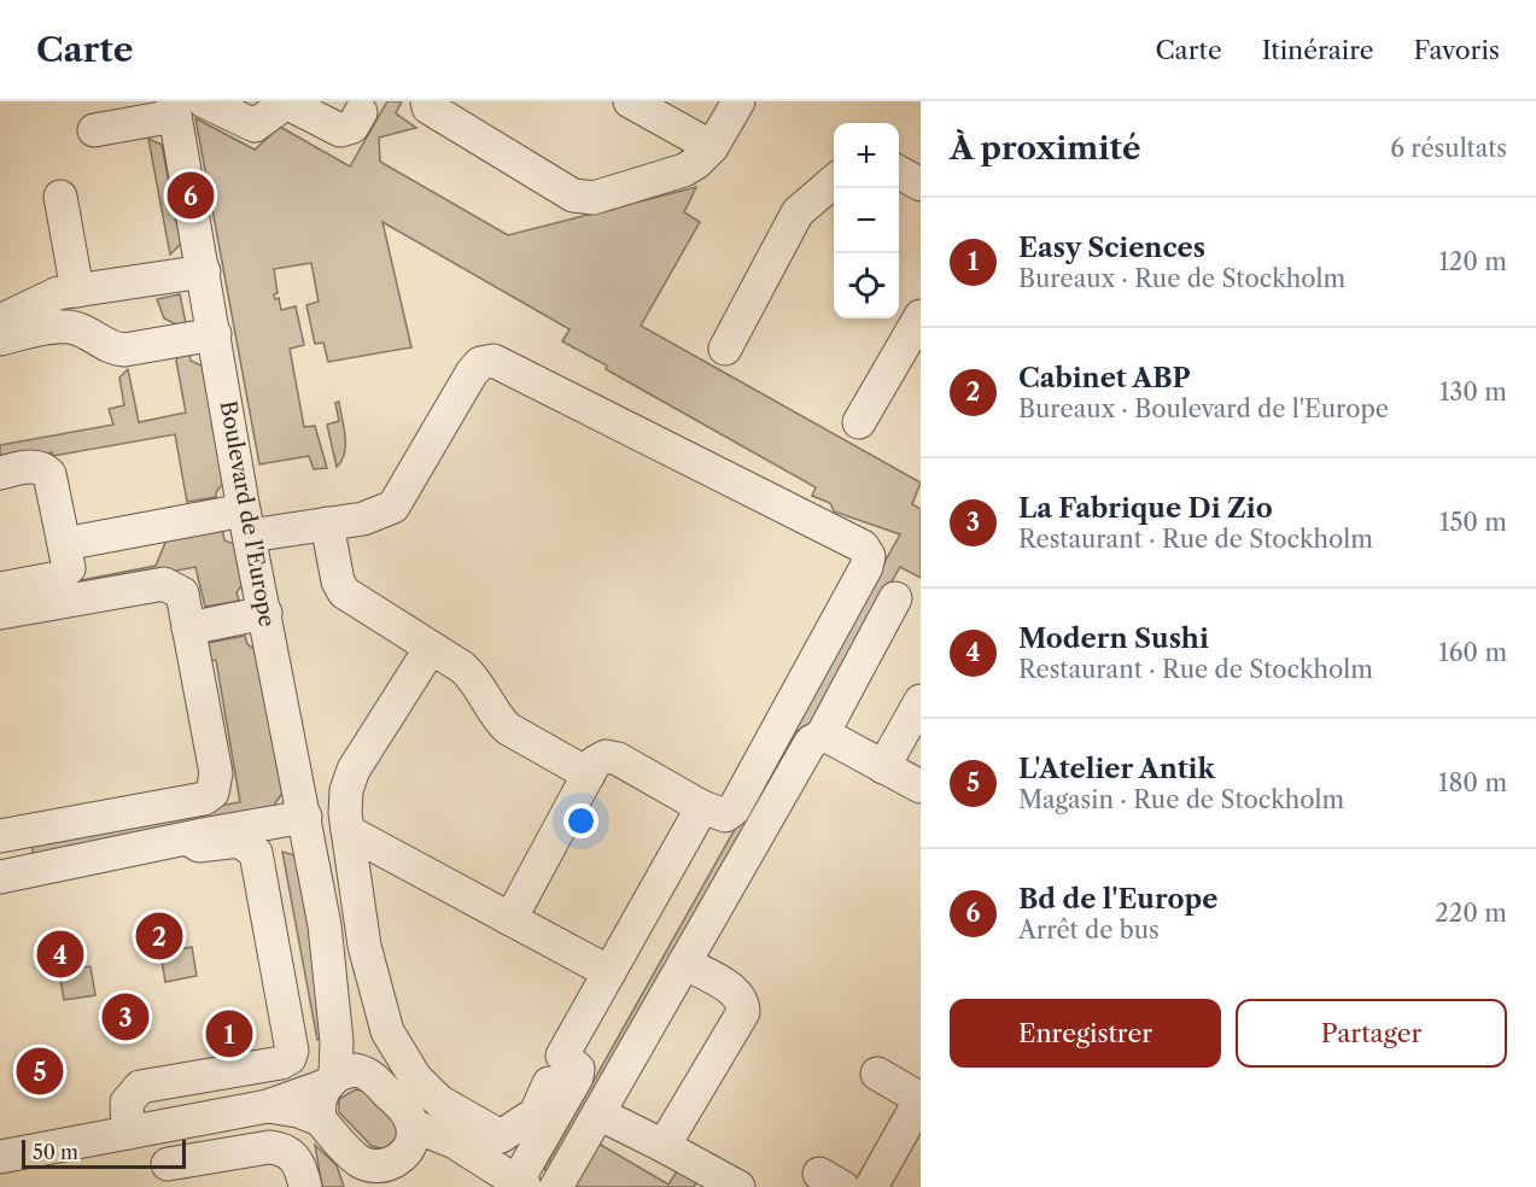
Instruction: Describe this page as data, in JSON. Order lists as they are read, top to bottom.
{
  "streets": {
    "street": ["Boulevard de l'Europe"]
  },
  "scale_bar": "50 m",
  "page": {
    "header": "Carte",
    "nav": ["Carte", "Itinéraire", "Favoris"],
    "heading": ["À proximité", "6 résultats"],
    "map_buttons": ["+", "−"],
    "pins": [
      "6",
      "2",
      "4",
      "3",
      "1",
      "5"
    ],
    "list": [
      {
        "mark": "1",
        "name": "Easy Sciences",
        "note": "Bureaux · Rue de Stockholm",
        "value": "120 m"
      },
      {
        "mark": "2",
        "name": "Cabinet ABP",
        "note": "Bureaux · Boulevard de l'Europe",
        "value": "130 m"
      },
      {
        "mark": "3",
        "name": "La Fabrique Di Zio",
        "note": "Restaurant · Rue de Stockholm",
        "value": "150 m"
      },
      {
        "mark": "4",
        "name": "Modern Sushi",
        "note": "Restaurant · Rue de Stockholm",
        "value": "160 m"
      },
      {
        "mark": "5",
        "name": "L'Atelier Antik",
        "note": "Magasin · Rue de Stockholm",
        "value": "180 m"
      },
      {
        "mark": "6",
        "name": "Bd de l'Europe",
        "note": "Arrêt de bus",
        "value": "220 m"
      }
    ],
    "buttons": ["Enregistrer", "Partager"],
    "scale": "50 m"
  }
}
